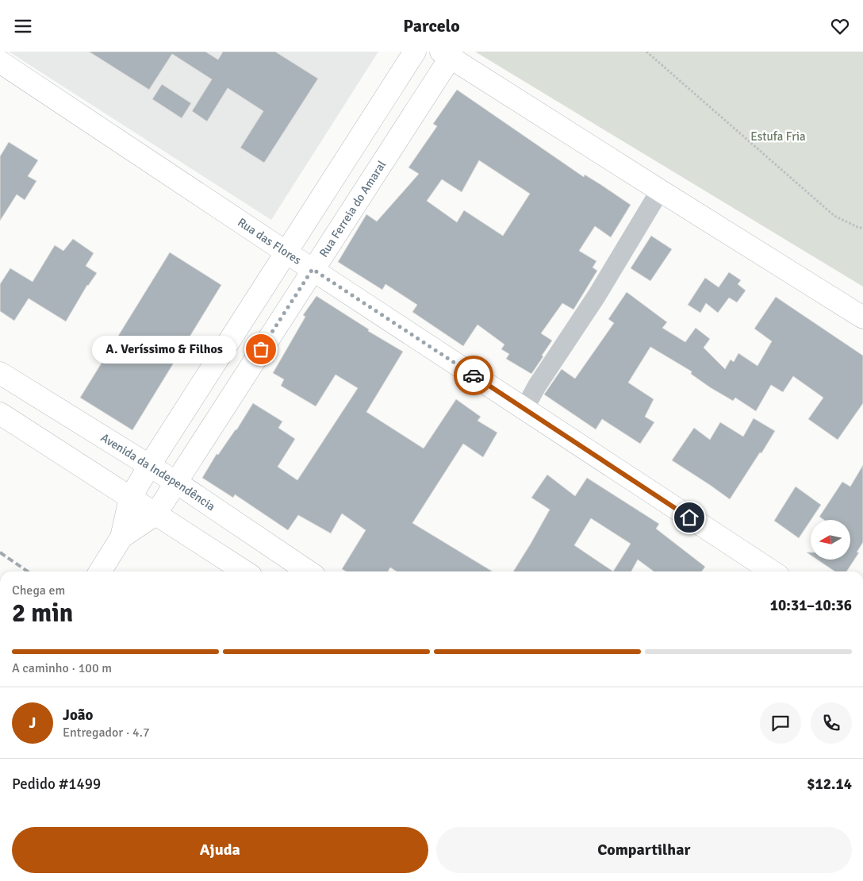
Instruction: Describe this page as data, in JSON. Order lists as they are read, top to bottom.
{
  "streets": {
    "street": ["Rua Ferreia do Amaral", "Rua das Flores", "Avenida da Independência"]
  },
  "crossings": [
    ["Rua Ferreia do Amaral", "Rua das Flores"],
    ["Rua Ferreia do Amaral", "Avenida da Independência"]
  ],
  "parks": ["Estufa Fria"],
  "places": ["A. Veríssimo & Filhos"],
  "north": "left",
  "page": {
    "header": "Parcelo",
    "bubble": "A. Veríssimo & Filhos",
    "heading": ["2 min", "Chega em", "10:31–10:36"],
    "panel": [
      "João",
      "Entregador · 4.7",
      "Pedido #1499",
      "$12.14"
    ],
    "bar": "A caminho · 100 m",
    "round": "J",
    "buttons": ["Ajuda", "Compartilhar"]
  }
}
